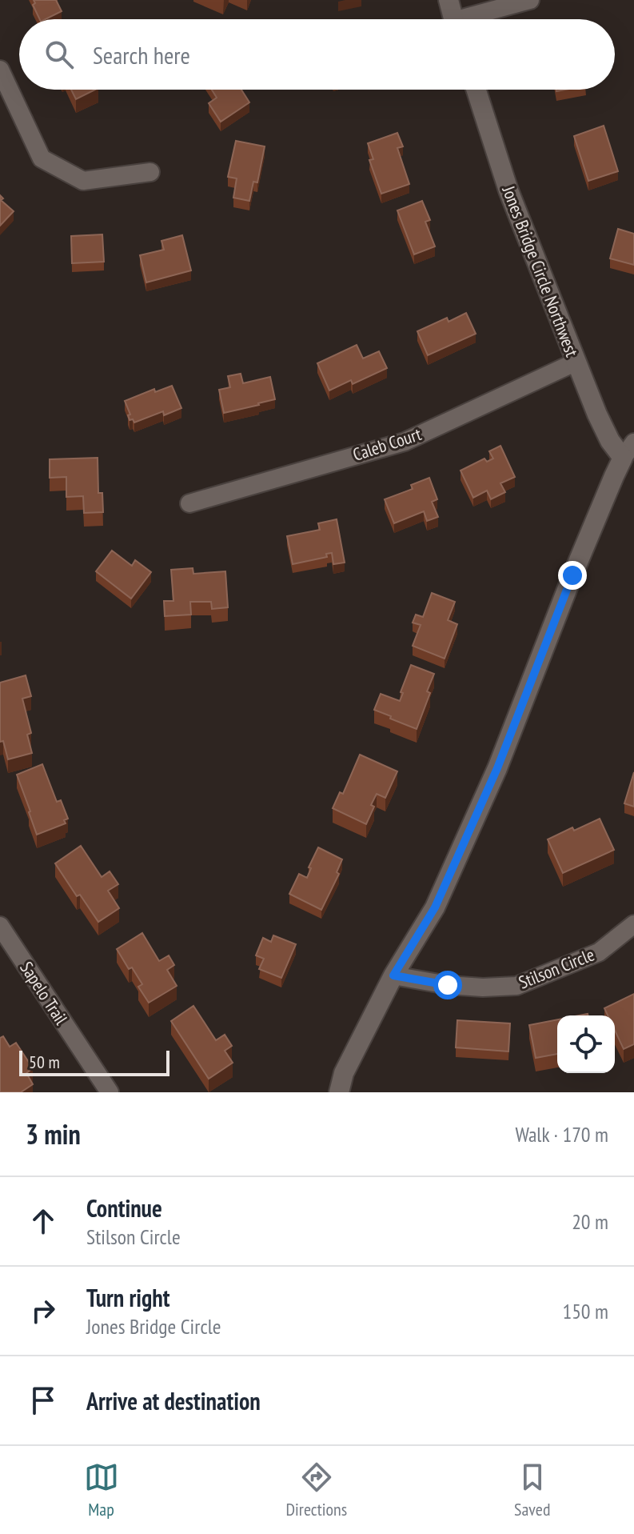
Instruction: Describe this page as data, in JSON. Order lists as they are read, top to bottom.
{
  "streets": {
    "street": [
      "Jones Bridge Circle Northwest",
      "Caleb Court",
      "Stilson Circle",
      "Sapelo Trail"
    ]
  },
  "crossings": [
    ["Jones Bridge Circle Northwest", "Caleb Court"]
  ],
  "scale_bar": "50 m",
  "page": {
    "search": "Search here",
    "scale": "50 m",
    "heading": ["3 min", "Walk · 170 m"],
    "list": [
      ["Continue", "Stilson Circle", "20 m"],
      ["Turn right", "Jones Bridge Circle", "150 m"],
      "Arrive at destination"
    ],
    "nav": ["Map", "Directions", "Saved"]
  }
}
